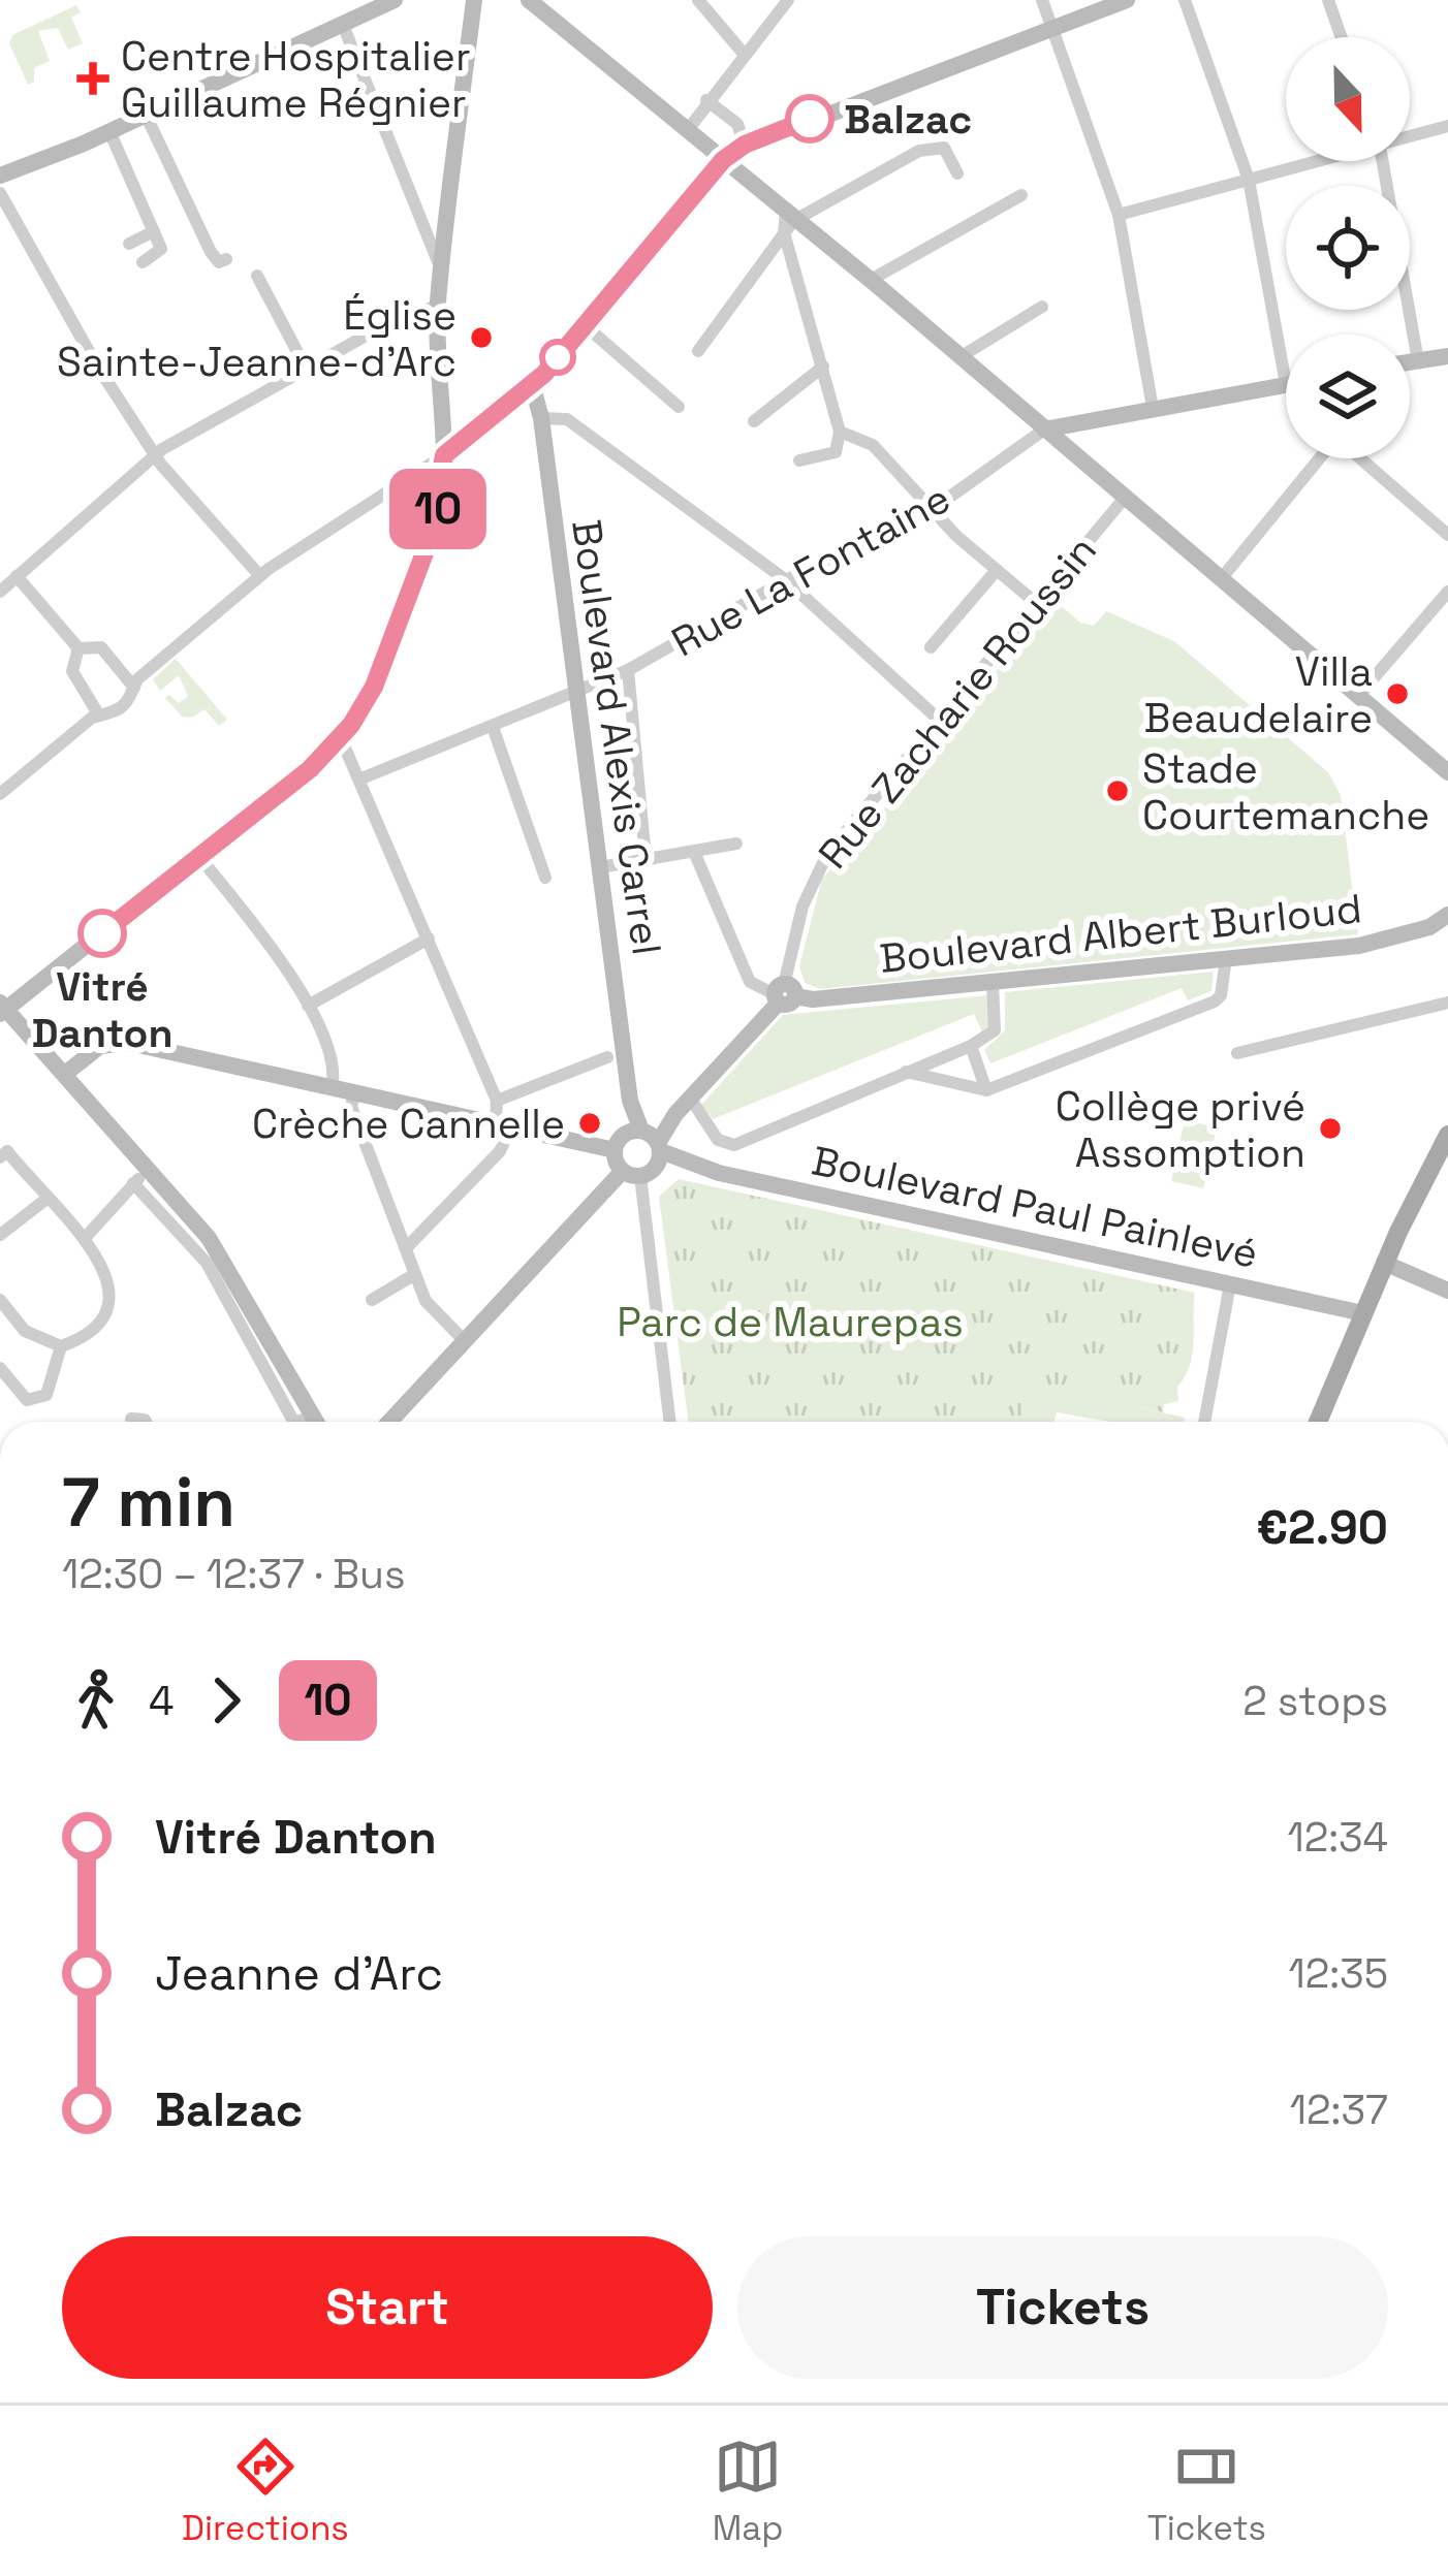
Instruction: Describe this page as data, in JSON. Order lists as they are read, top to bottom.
{
  "streets": {
    "street": [
      "Rue La Fontaine",
      "Rue Zacharie Roussin",
      "Boulevard Alexis Carrel",
      "Boulevard Albert Burloud",
      "Boulevard Paul Painlevé"
    ]
  },
  "crossings": [
    ["Rue La Fontaine", "Boulevard Alexis Carrel"],
    ["Rue Zacharie Roussin", "Boulevard Albert Burloud"],
    ["Boulevard Alexis Carrel", "Boulevard Paul Painlevé"]
  ],
  "parks": ["Parc de Maurepas"],
  "places": {
    "health": ["Centre Hospitalier Guillaume Régnier"],
    "other": [
      "Balzac",
      "Église Sainte-Jeanne-d'Arc",
      "Villa Beaudelaire",
      "Stade Courtemanche",
      "Vitré Danton",
      "Crèche Cannelle",
      "Collège privé Assomption"
    ]
  },
  "lines": ["bus line 10"],
  "north": "bottom",
  "page": {
    "on_map": "10",
    "heading": ["7 min", "12:30 – 12:37 · Bus", "€2.90"],
    "legs": ["4", "10", "2 stops"],
    "list": [
      {
        "name": "Vitré Danton",
        "value": "12:34"
      },
      {
        "name": "Jeanne d'Arc",
        "value": "12:35"
      },
      {
        "name": "Balzac",
        "value": "12:37"
      }
    ],
    "buttons": ["Start", "Tickets"],
    "tabs": ["Directions", "Map", "Tickets"]
  }
}
